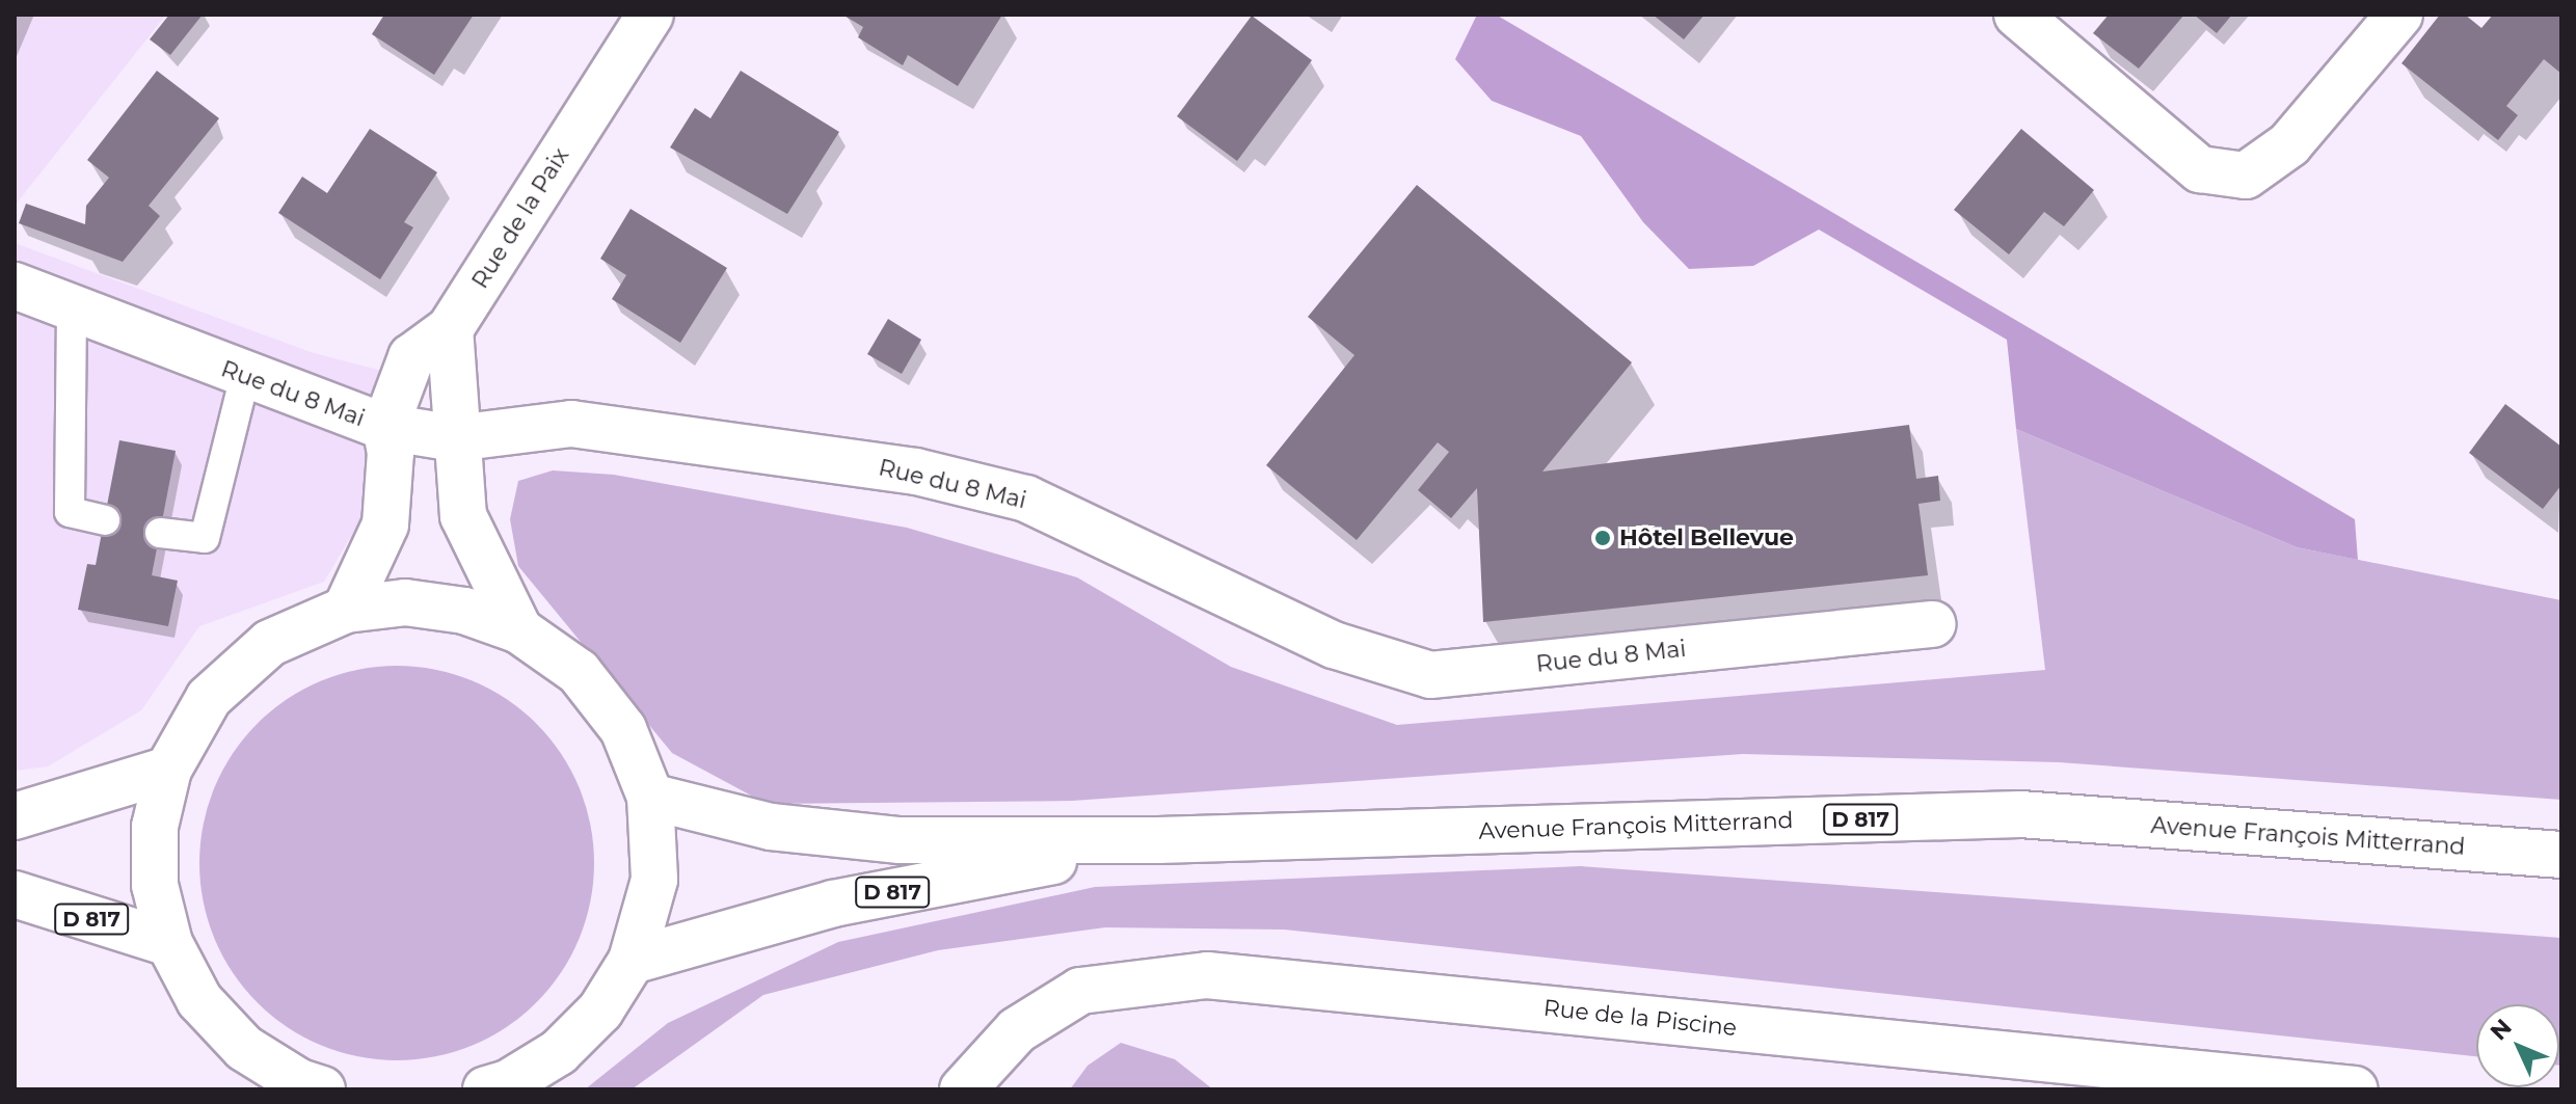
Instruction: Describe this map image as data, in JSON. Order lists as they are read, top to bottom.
{
  "streets": {
    "street": [
      "Rue de la Paix",
      "Rue du 8 Mai",
      "D 817",
      "Avenue François Mitterrand",
      "Rue de la Piscine"
    ]
  },
  "places": ["Hôtel Bellevue"],
  "north": "top left"
}
